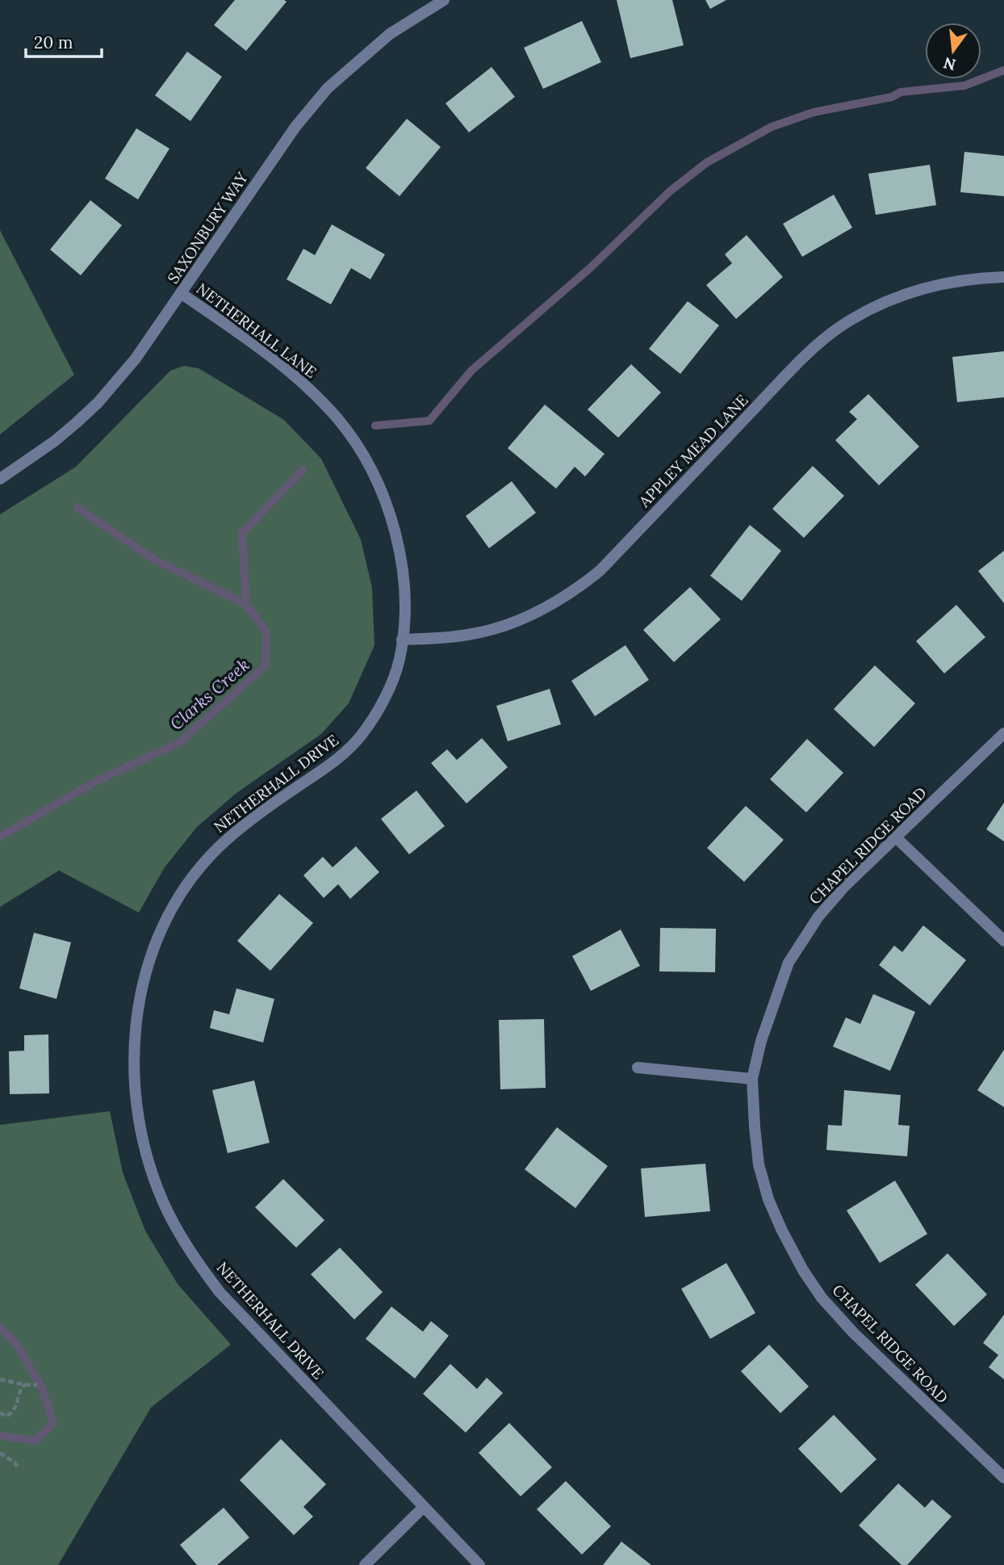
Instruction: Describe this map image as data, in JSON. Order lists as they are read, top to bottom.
{
  "streets": {
    "street": [
      "SAXONBURY WAY",
      "NETHERHALL LANE",
      "APPLEY MEAD LANE",
      "NETHERHALL DRIVE",
      "CHAPEL RIDGE ROAD"
    ]
  },
  "crossings": [
    ["SAXONBURY WAY", "NETHERHALL LANE"],
    ["NETHERHALL LANE", "APPLEY MEAD LANE"],
    ["NETHERHALL LANE", "NETHERHALL DRIVE"],
    ["APPLEY MEAD LANE", "NETHERHALL DRIVE"]
  ],
  "water": ["Clarks Creek"],
  "scale_bar": "20 m",
  "north": "bottom"
}
